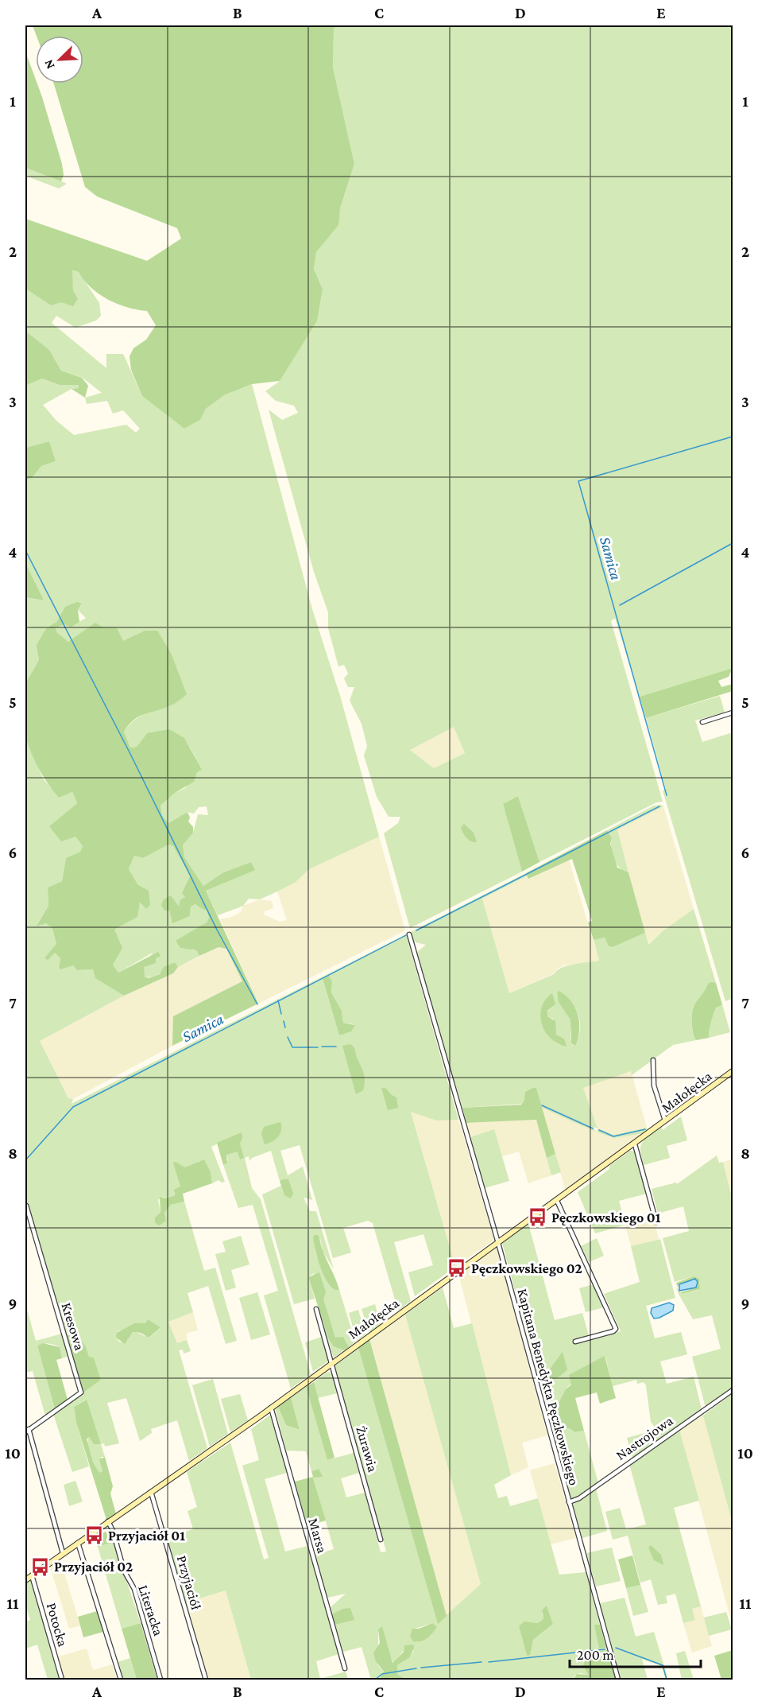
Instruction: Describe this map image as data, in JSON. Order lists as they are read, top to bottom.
{
  "streets": {
    "street": [
      "Małołęcka",
      "Kresowa",
      "Kapitana Benedykta Pęczkowskiego",
      "Nastrojowa",
      "Żurawia",
      "Marsa",
      "Przyjaciół",
      "Literacka",
      "Potocka"
    ]
  },
  "crossings": [
    ["Małołęcka", "Kresowa"],
    ["Małołęcka", "Kapitana Benedykta Pęczkowskiego"],
    ["Małołęcka", "Żurawia"],
    ["Małołęcka", "Marsa"],
    ["Małołęcka", "Przyjaciół"],
    ["Małołęcka", "Literacka"],
    ["Małołęcka", "Potocka"],
    ["Kapitana Benedykta Pęczkowskiego", "Nastrojowa"]
  ],
  "water": ["Samica"],
  "places": {
    "bus stop": [
      "Pęczkowskiego 01",
      "Pęczkowskiego 02",
      "Przyjaciół 01",
      "Przyjaciół 02"
    ]
  },
  "scale_bar": "200 m",
  "north": "bottom left",
  "grid": {
    "columns": [
      "A",
      "B",
      "C",
      "D",
      "E"
    ],
    "rows": [
      "1",
      "2",
      "3",
      "4",
      "5",
      "6",
      "7",
      "8",
      "9",
      "10",
      "11"
    ]
  }
}
